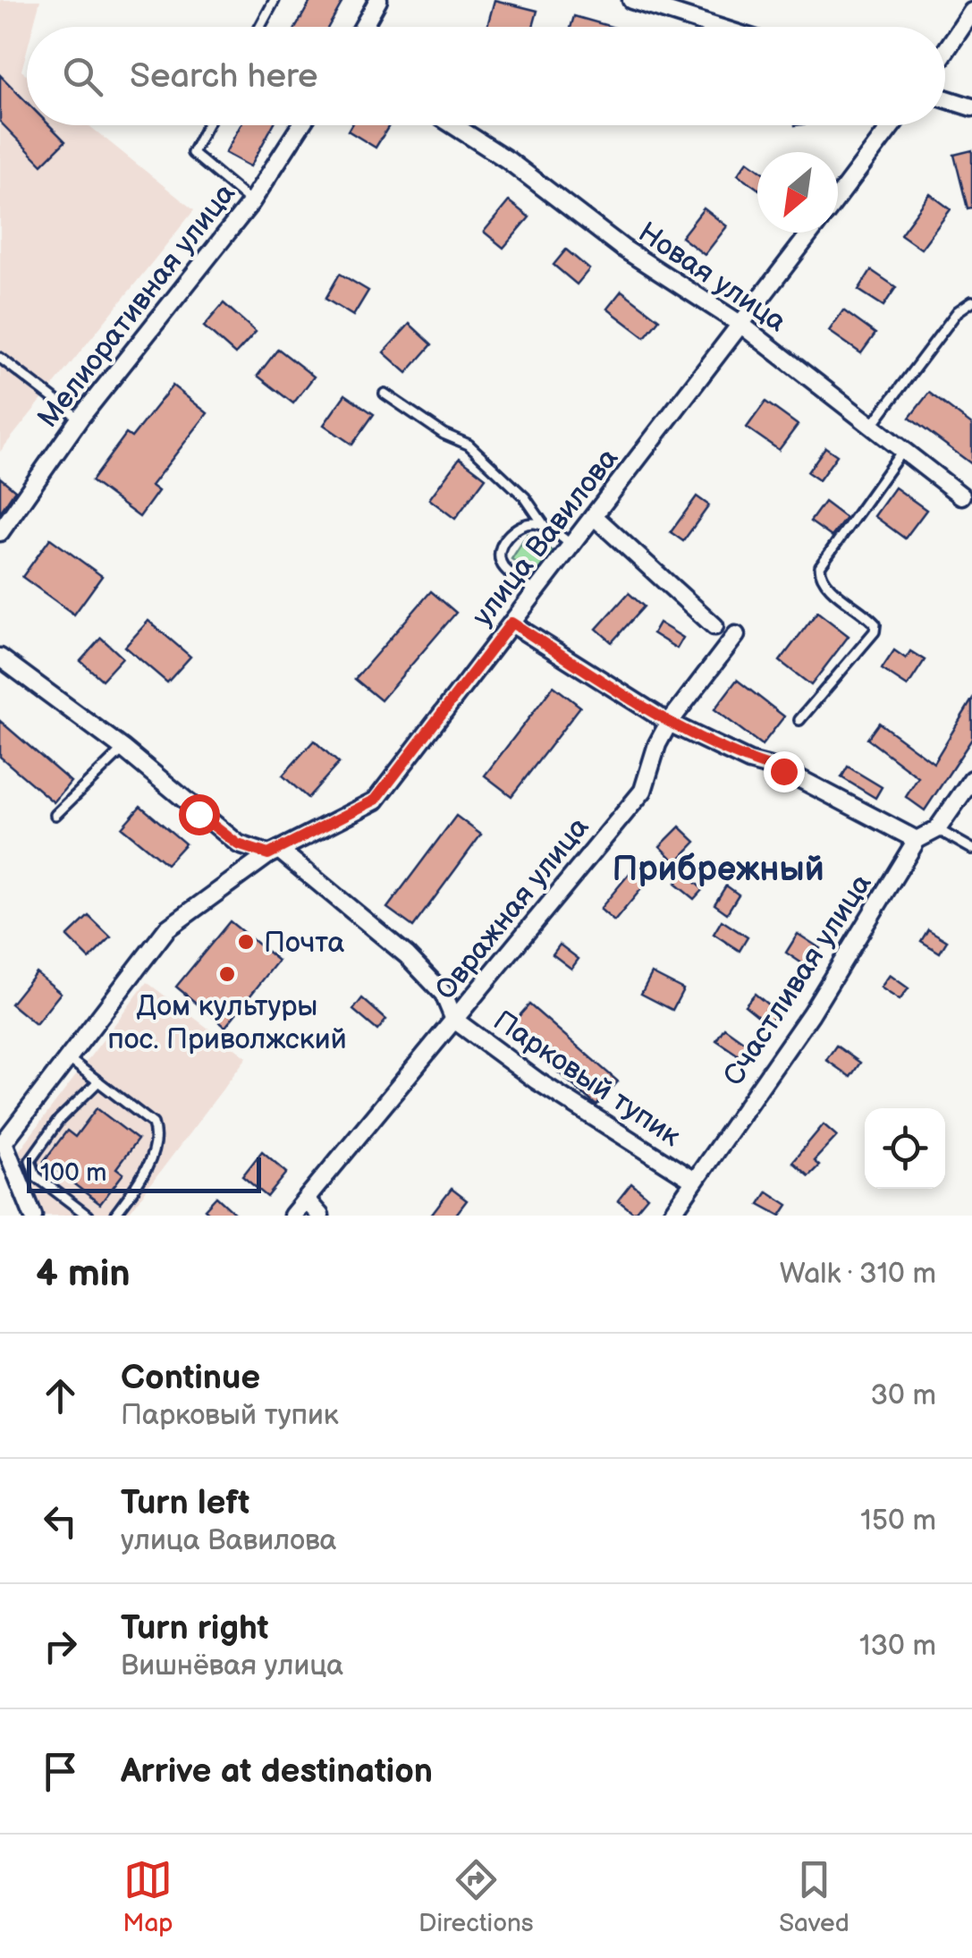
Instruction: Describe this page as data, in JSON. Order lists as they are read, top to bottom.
{
  "streets": {
    "street": [
      "Новая улица",
      "Мелиоративная улица",
      "улица Вавилова",
      "Овражная улица",
      "Счастливая улица",
      "Парковый тупик"
    ]
  },
  "crossings": [
    ["Новая улица", "улица Вавилова"],
    ["улица Вавилова", "Парковый тупик"],
    ["Овражная улица", "Парковый тупик"],
    ["Счастливая улица", "Парковый тупик"]
  ],
  "districts": ["Прибрежный"],
  "places": ["Почта", "Дом культуры пос. Приволжский"],
  "scale_bar": "100 m",
  "north": "bottom left",
  "page": {
    "search": "Search here",
    "scale": "100 m",
    "heading": ["4 min", "Walk · 310 m"],
    "list": [
      ["Continue", "Парковый тупик", "30 m"],
      ["Turn left", "улица Вавилова", "150 m"],
      ["Turn right", "Вишнёвая улица", "130 m"],
      "Arrive at destination"
    ],
    "nav": ["Map", "Directions", "Saved"]
  }
}
